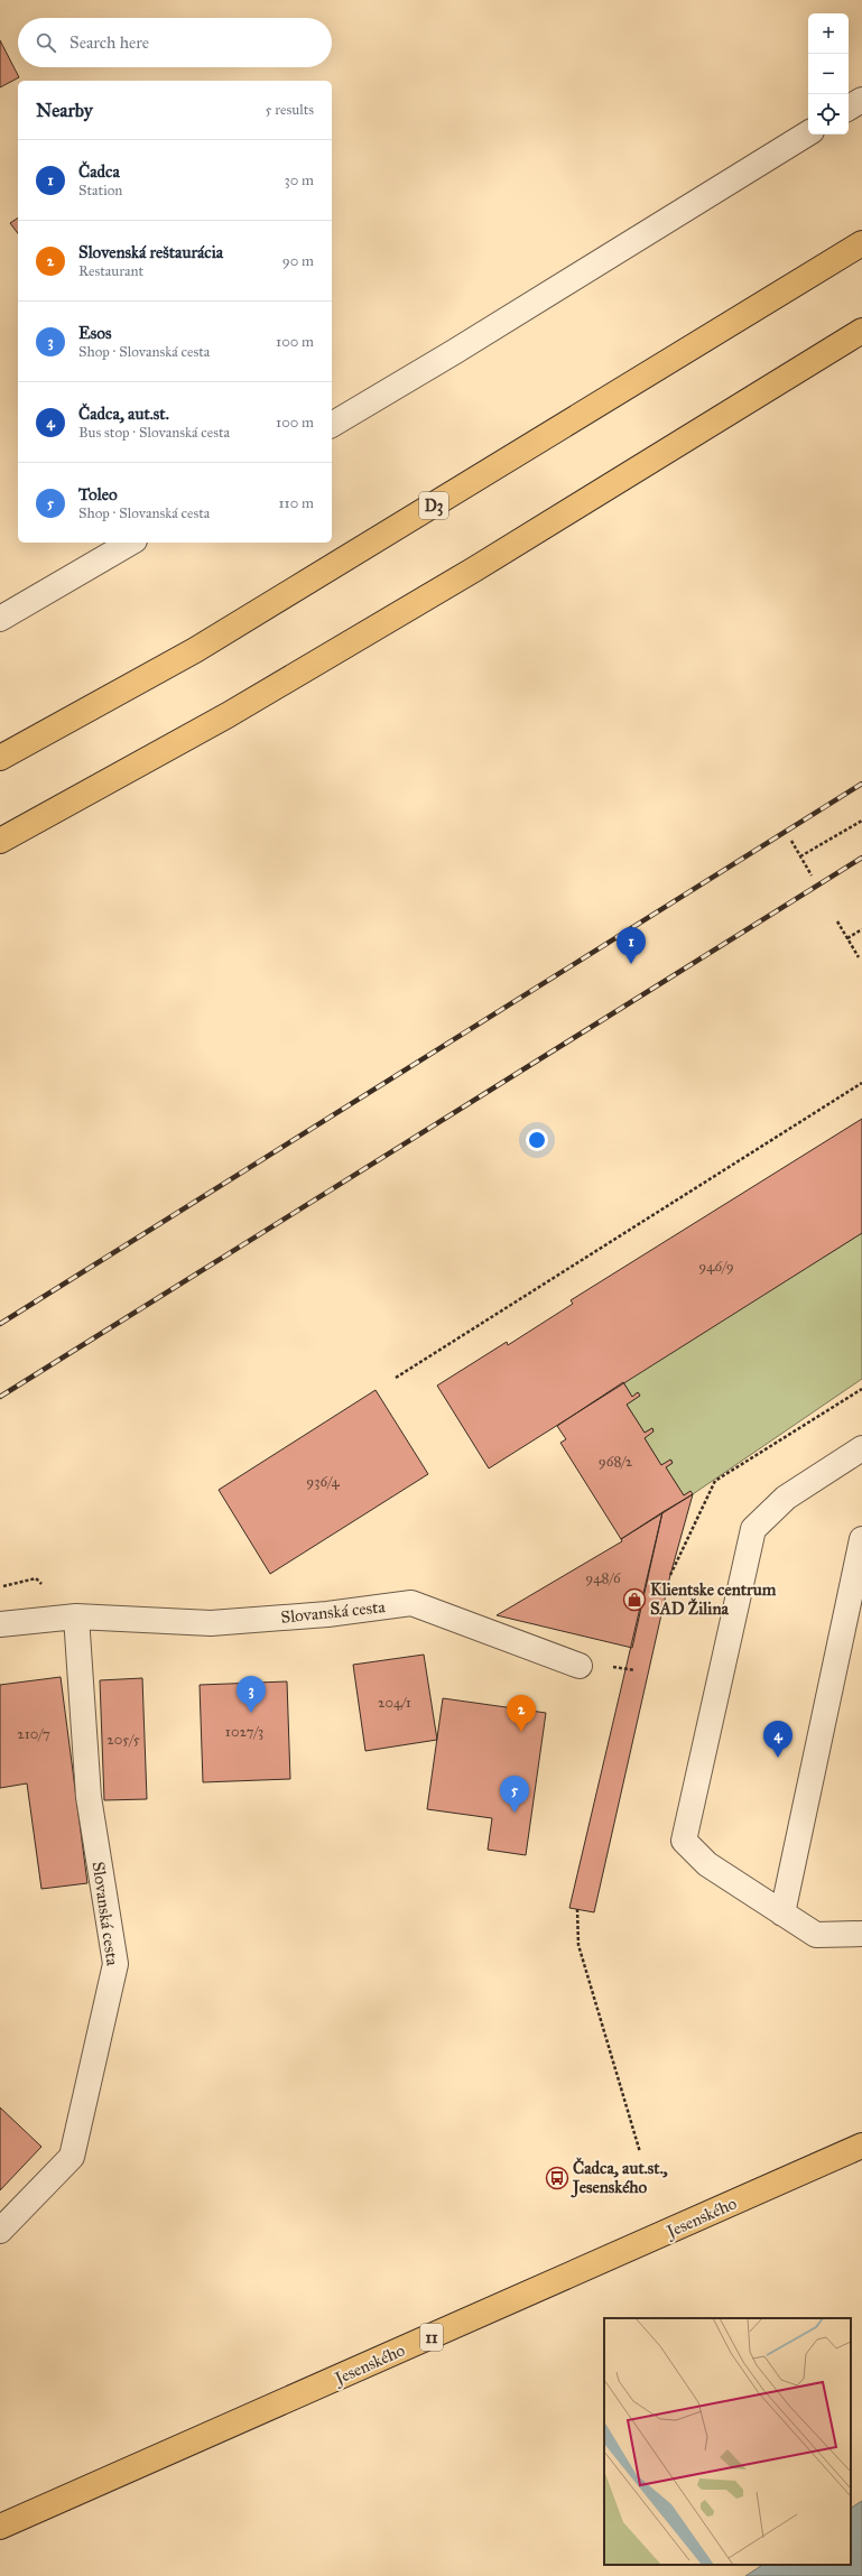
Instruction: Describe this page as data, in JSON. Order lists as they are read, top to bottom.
{
  "streets": {
    "main road": ["D3", "Jesenského", "11"],
    "street": ["Slovanská cesta"]
  },
  "places": {
    "shop": ["Klientske centrum SAD Žilina"],
    "bus stop": ["Čadca, aut.st., Jesenského"]
  },
  "house_numbers": [
    "946/9",
    "968/2",
    "936/4",
    "948/6",
    "204/1",
    "1027/3",
    "210/7",
    "205/5"
  ],
  "page": {
    "map_buttons": ["+", "−"],
    "search": "Search here",
    "heading": ["Nearby", "5 results"],
    "list": [
      {
        "mark": "1",
        "name": "Čadca",
        "note": "Station",
        "value": "30 m"
      },
      {
        "mark": "2",
        "name": "Slovenská reštaurácia",
        "note": "Restaurant",
        "value": "90 m"
      },
      {
        "mark": "3",
        "name": "Esos",
        "note": "Shop · Slovanská cesta",
        "value": "100 m"
      },
      {
        "mark": "4",
        "name": "Čadca, aut.st.",
        "note": "Bus stop · Slovanská cesta",
        "value": "100 m"
      },
      {
        "mark": "5",
        "name": "Toleo",
        "note": "Shop · Slovanská cesta",
        "value": "110 m"
      }
    ],
    "pins": [
      "1",
      "3",
      "2",
      "4",
      "5"
    ]
  }
}
